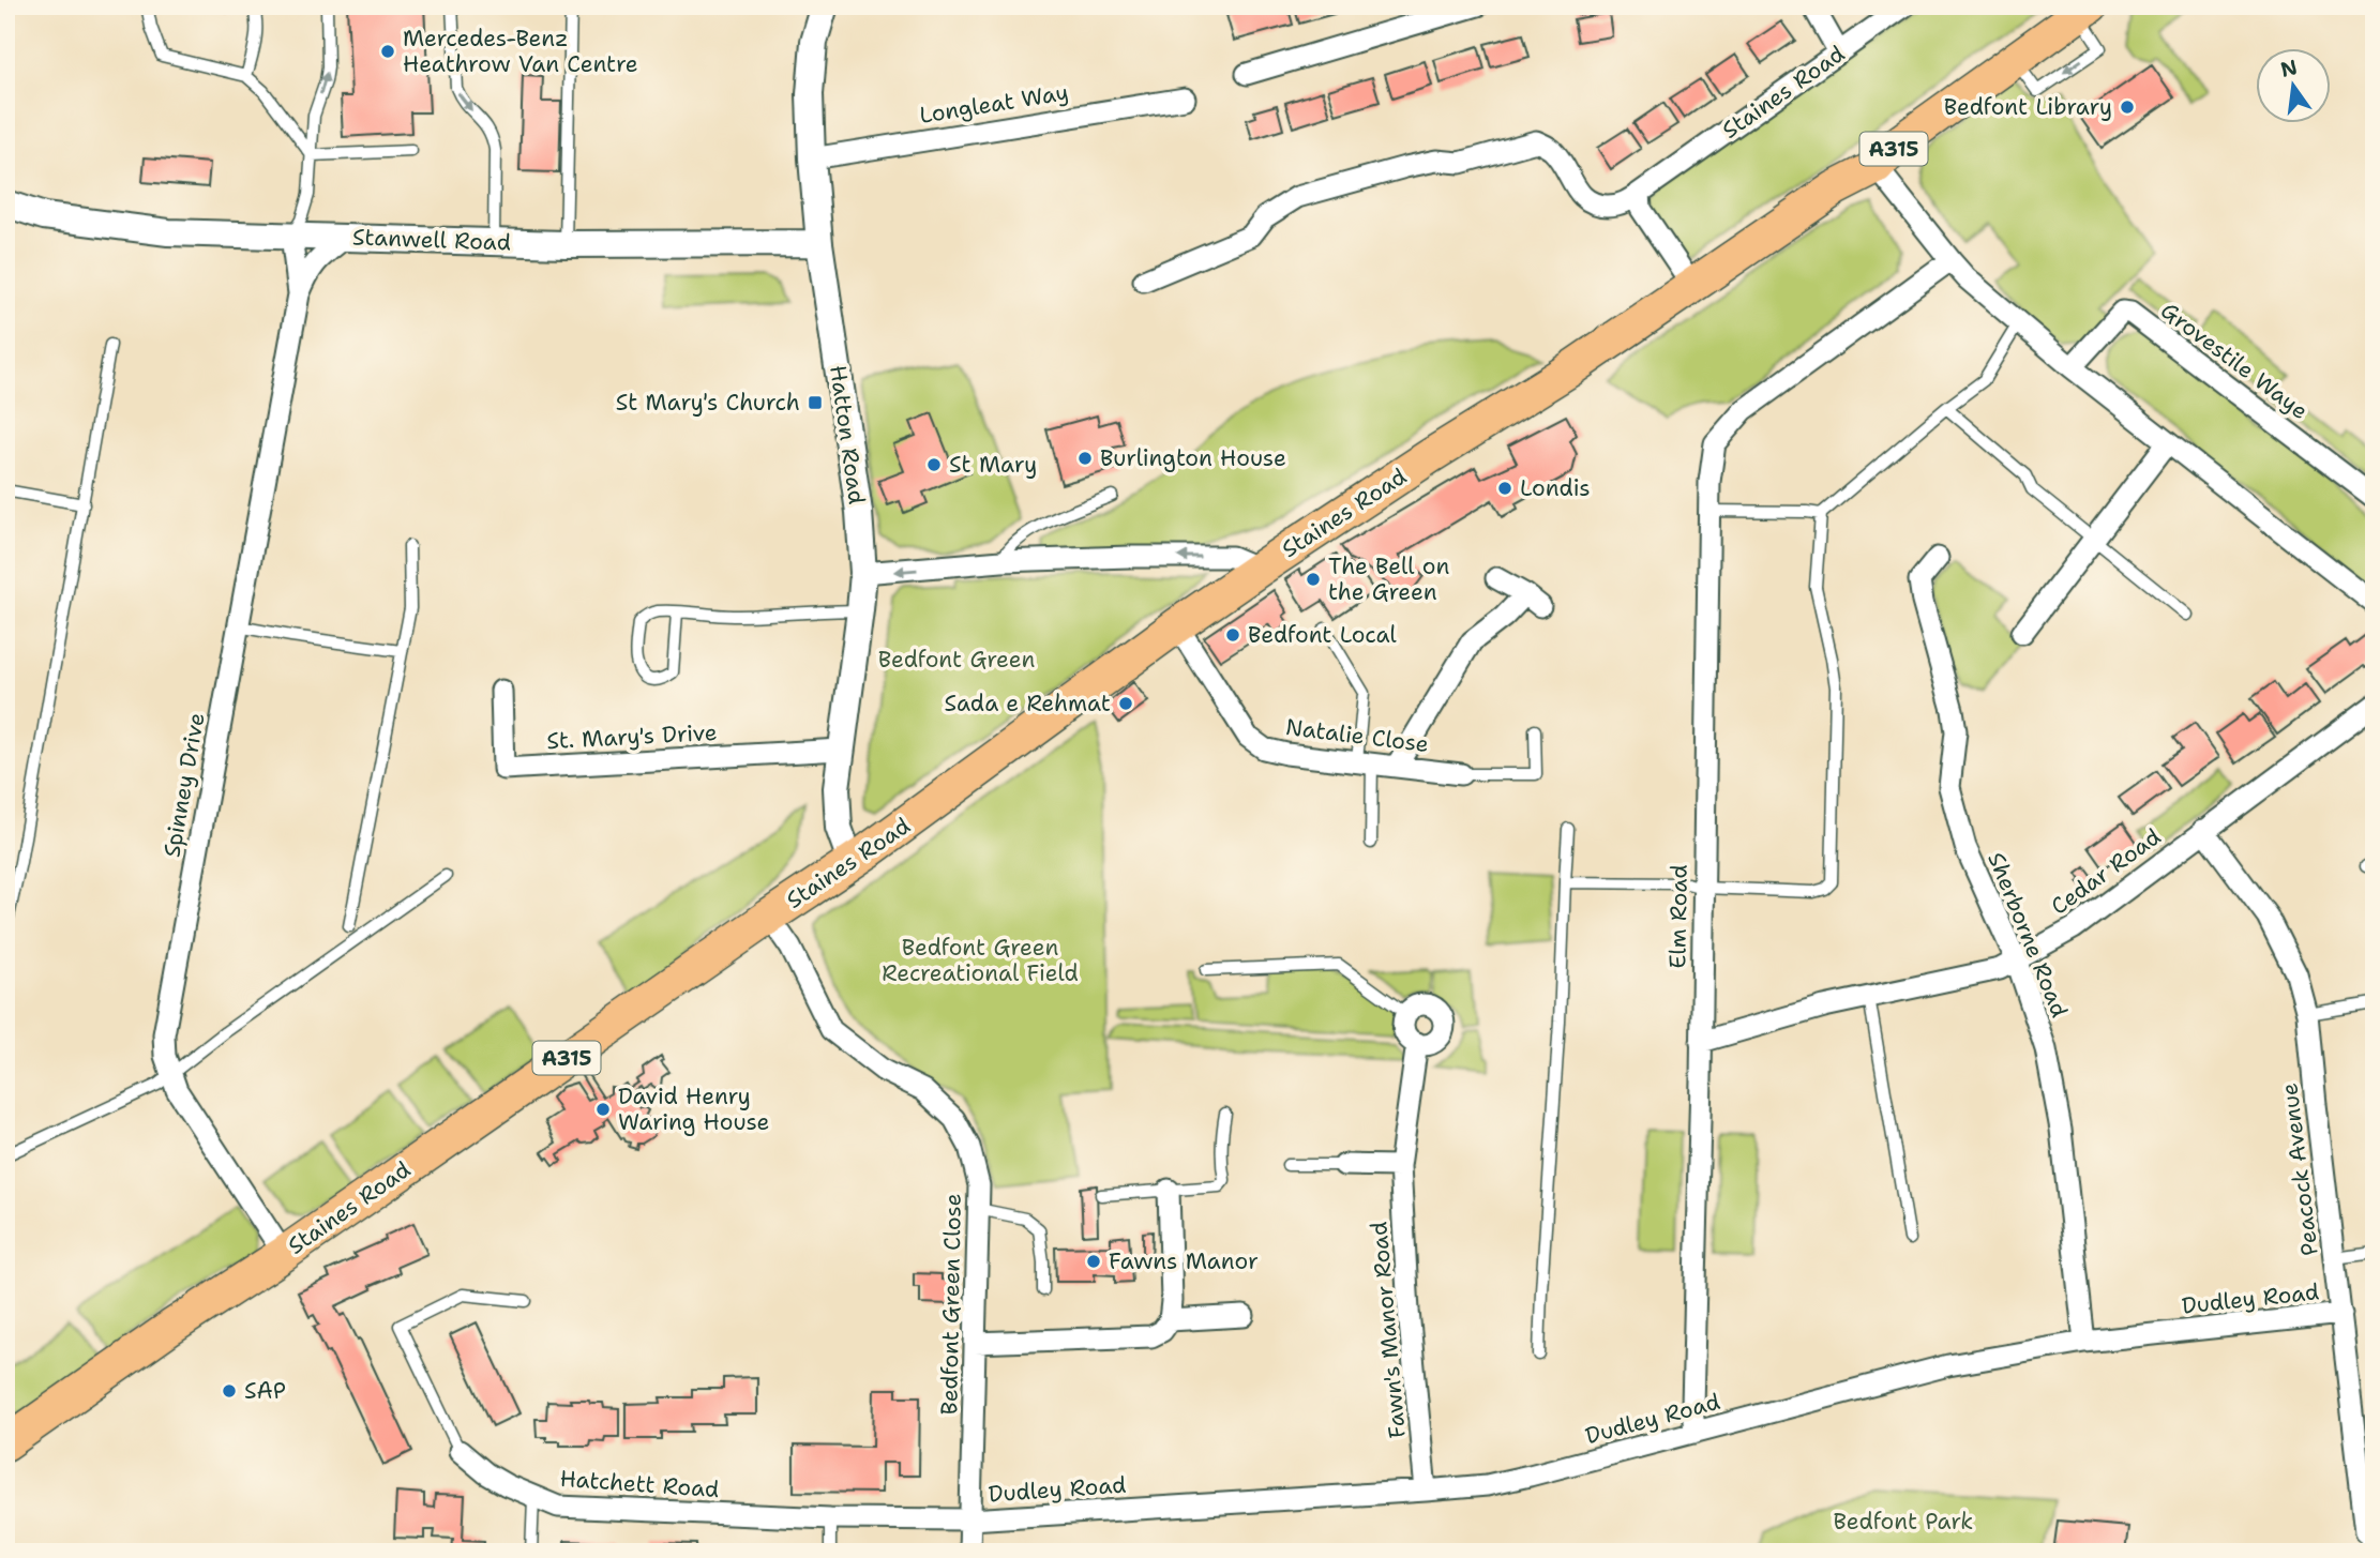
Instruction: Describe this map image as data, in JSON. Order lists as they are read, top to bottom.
{
  "streets": {
    "main road": ["Staines Road", "A315"],
    "street": [
      "Longleat Way",
      "Stanwell Road",
      "Grovestile Waye",
      "Hatton Road",
      "Natalie Close",
      "St. Mary's Drive",
      "Spinney Drive",
      "Cedar Road",
      "Elm Road",
      "Sherborne Road",
      "Peacock Avenue",
      "Dudley Road",
      "Bedfont Green Close",
      "Fawn's Manor Road",
      "Hatchett Road"
    ]
  },
  "crossings": [
    ["Staines Road", "Hatton Road"],
    ["Staines Road", "Natalie Close"],
    ["Staines Road", "Spinney Drive"],
    ["Staines Road", "Bedfont Green Close"],
    ["Longleat Way", "Hatton Road"],
    ["Stanwell Road", "Hatton Road"],
    ["Stanwell Road", "Spinney Drive"],
    ["Hatton Road", "St. Mary's Drive"],
    ["Cedar Road", "Elm Road"],
    ["Cedar Road", "Sherborne Road"],
    ["Cedar Road", "Peacock Avenue"],
    ["Elm Road", "Dudley Road"],
    ["Sherborne Road", "Dudley Road"],
    ["Peacock Avenue", "Dudley Road"],
    ["Dudley Road", "Bedfont Green Close"],
    ["Dudley Road", "Fawn's Manor Road"],
    ["Dudley Road", "Hatchett Road"],
    ["Bedfont Green Close", "Hatchett Road"]
  ],
  "parks": ["Bedfont Green", "Bedfont Green Recreational Field", "Bedfont Park"],
  "places": {
    "other": [
      "Mercedes-Benz Heathrow Van Centre",
      "Bedfont Library",
      "Burlington House",
      "St Mary",
      "Londis",
      "The Bell on the Green",
      "Bedfont Local",
      "Sada e Rehmat",
      "David Henry Waring House",
      "Fawns Manor",
      "SAP"
    ],
    "transit": ["St Mary's Church"]
  },
  "north": "top"
}
